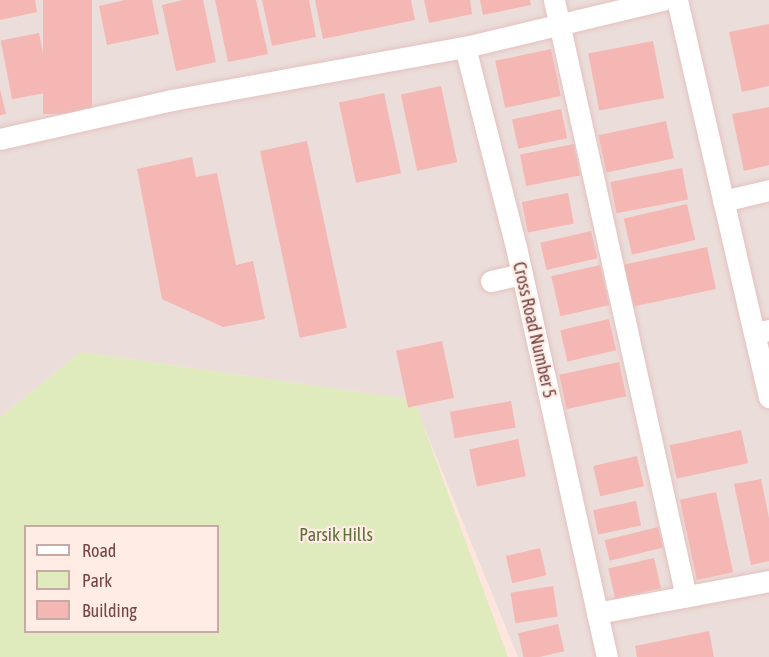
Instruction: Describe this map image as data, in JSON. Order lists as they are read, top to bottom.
{
  "streets": {
    "street": ["Cross Road Number 5"]
  },
  "parks": ["Parsik Hills"],
  "legend": ["Road", "Park", "Building"]
}
